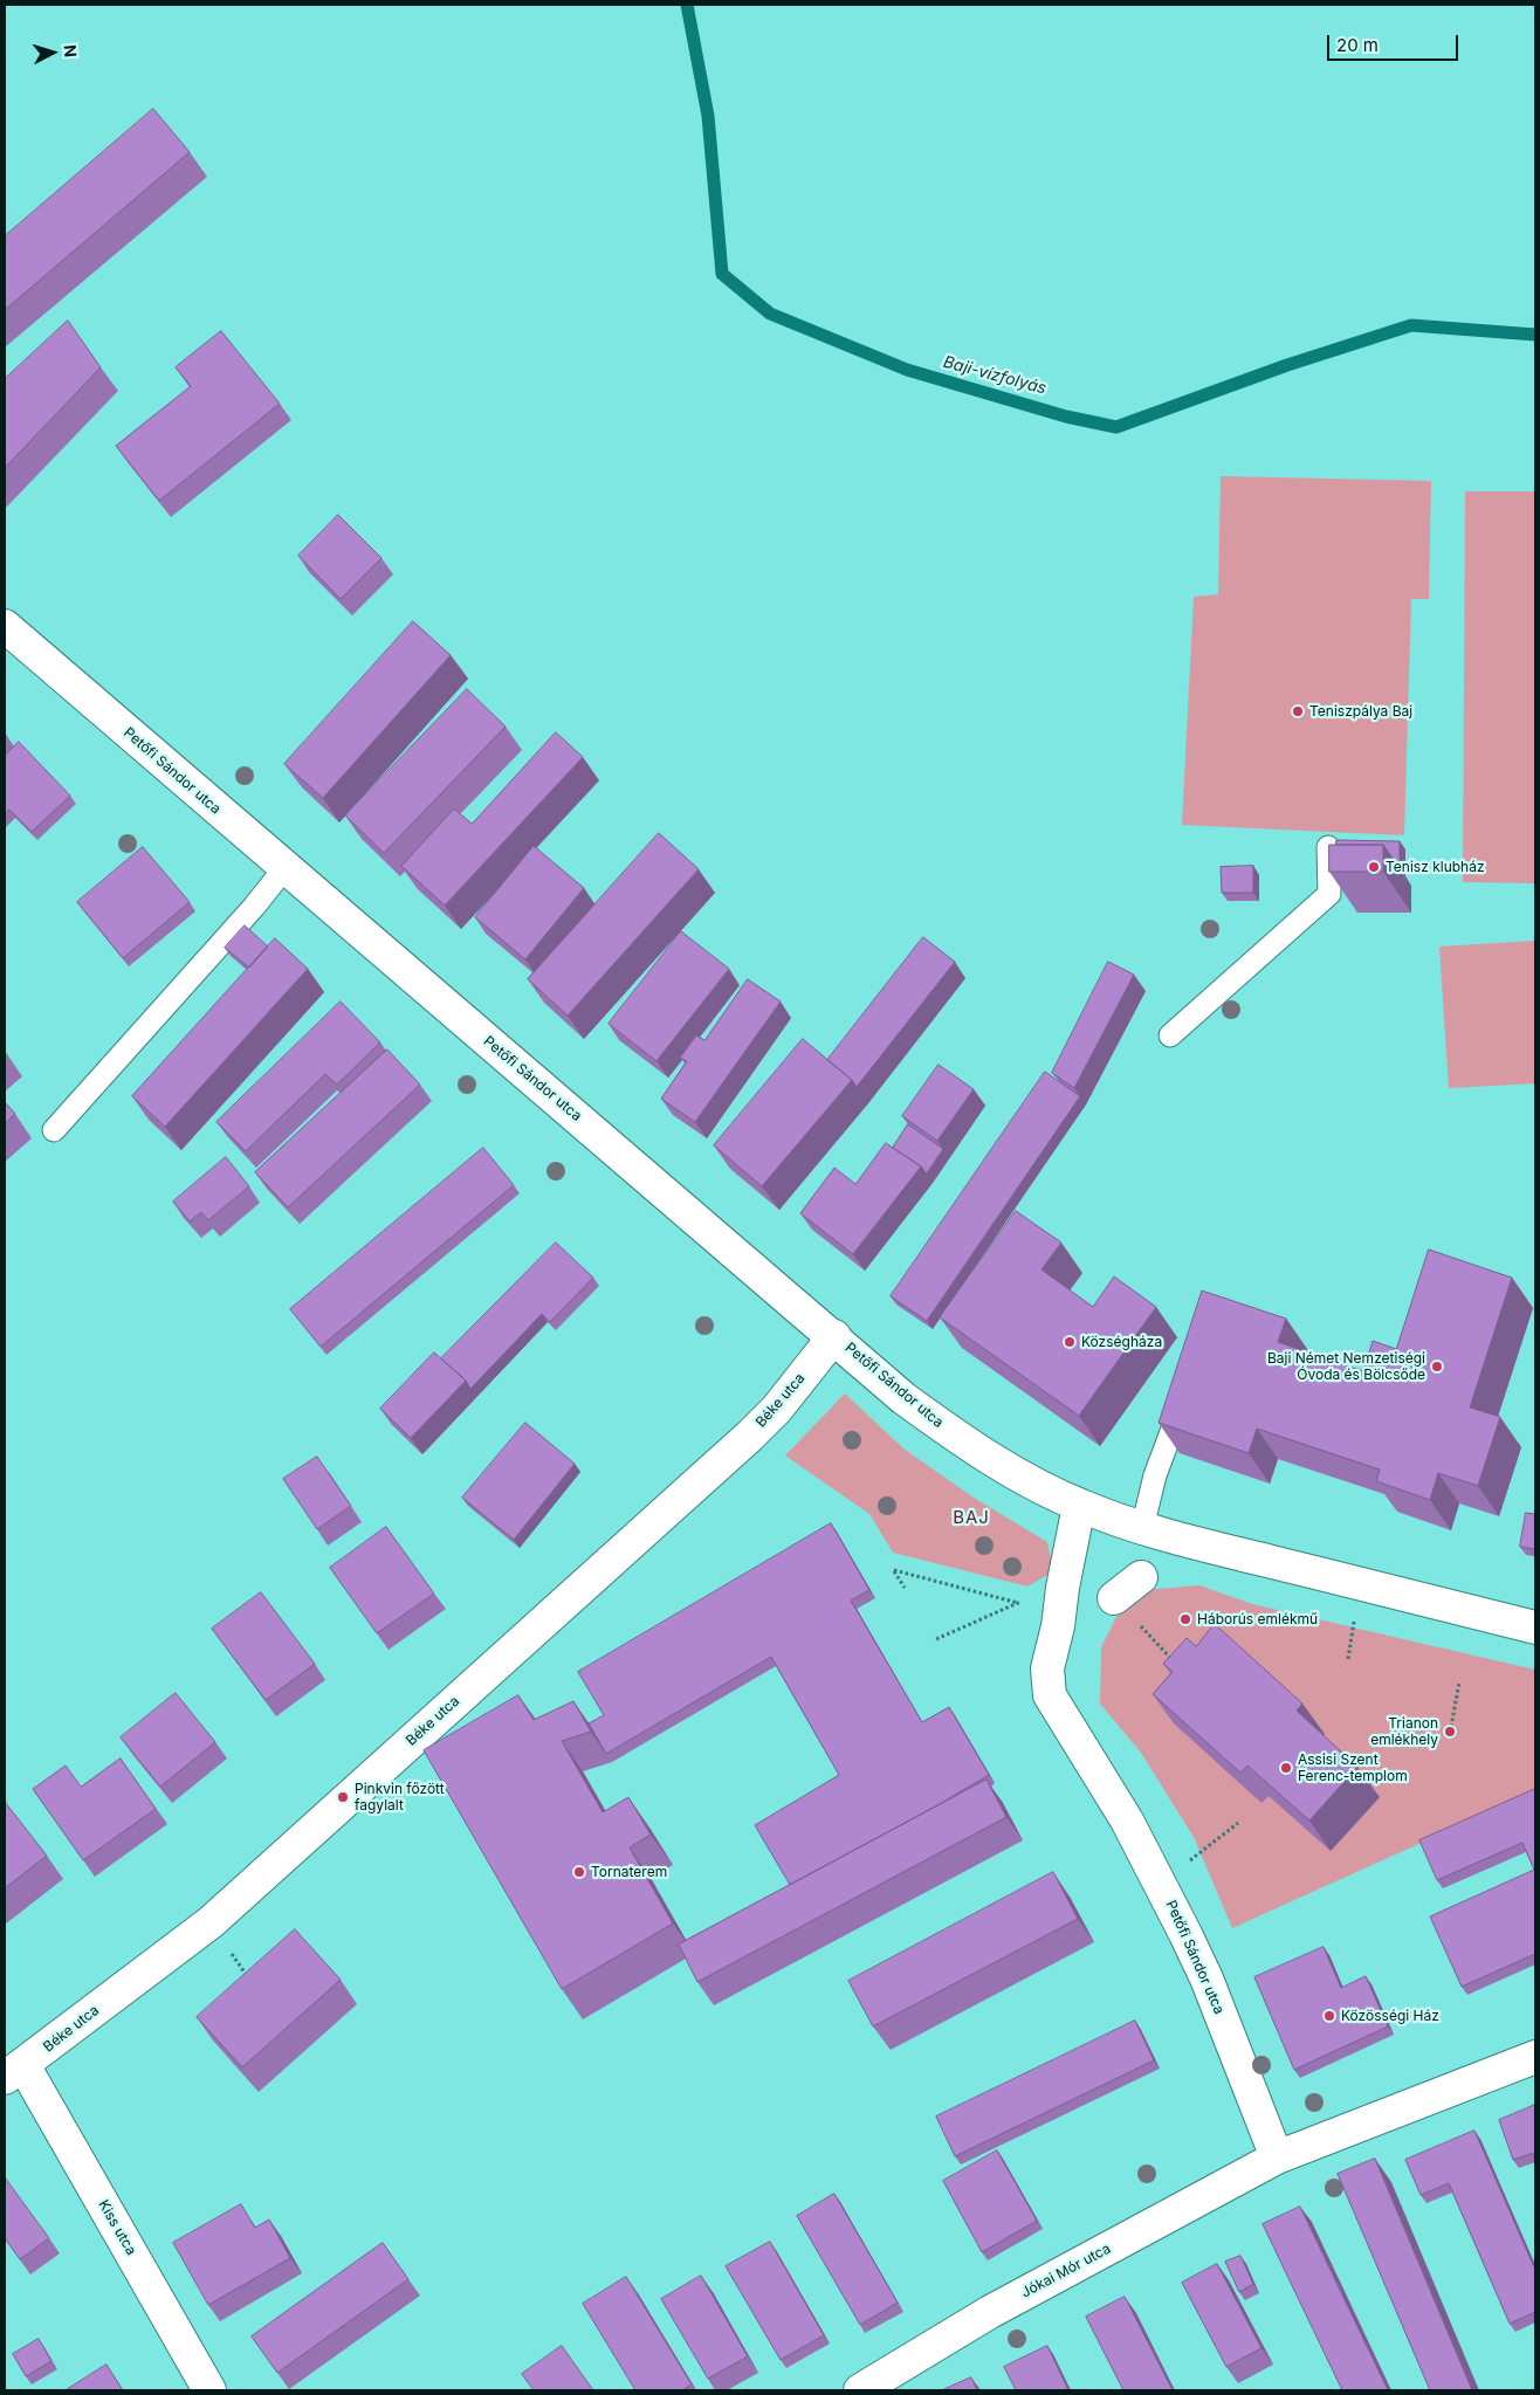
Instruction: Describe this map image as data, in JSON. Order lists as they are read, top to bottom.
{
  "streets": {
    "street": [
      "Petőfi Sándor utca",
      "Béke utca",
      "Kiss utca",
      "Jókai Mór utca"
    ]
  },
  "crossings": [
    ["Petőfi Sándor utca", "Béke utca"],
    ["Petőfi Sándor utca", "Jókai Mór utca"],
    ["Béke utca", "Kiss utca"]
  ],
  "districts": ["BAJ"],
  "water": ["Baji-vízfolyás"],
  "places": [
    "Teniszpálya Baj",
    "Tenisz klubház",
    "Községháza",
    "Baji Német Nemzetiségi Óvoda és Bölcsőde",
    "Háborús emlékmű",
    "Trianon emlékhely",
    "Assisi Szent Ferenc-templom",
    "Pinkvin főzött fagylalt",
    "Tornaterem",
    "Közösségi Ház"
  ],
  "scale_bar": "20 m",
  "north": "right"
}
